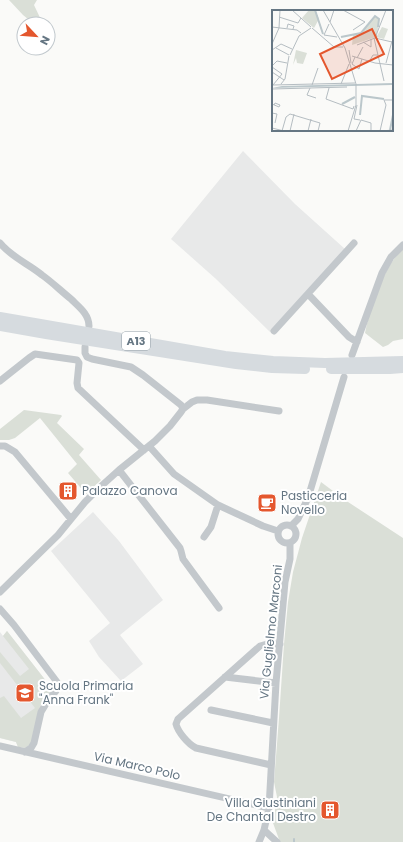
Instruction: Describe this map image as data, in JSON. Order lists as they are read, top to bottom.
{
  "streets": {
    "highway": ["A13"],
    "street": ["Via Guglielmo Marconi", "Via Marco Polo"]
  },
  "crossings": [
    ["Via Guglielmo Marconi", "Via Marco Polo"]
  ],
  "places": {
    "building": ["Palazzo Canova", "Villa Giustiniani De Chantal Destro"],
    "cafe": ["Pasticceria Novello"],
    "school or university": ["Scuola Primaria \"Anna Frank\""]
  },
  "north": "bottom right"
}
